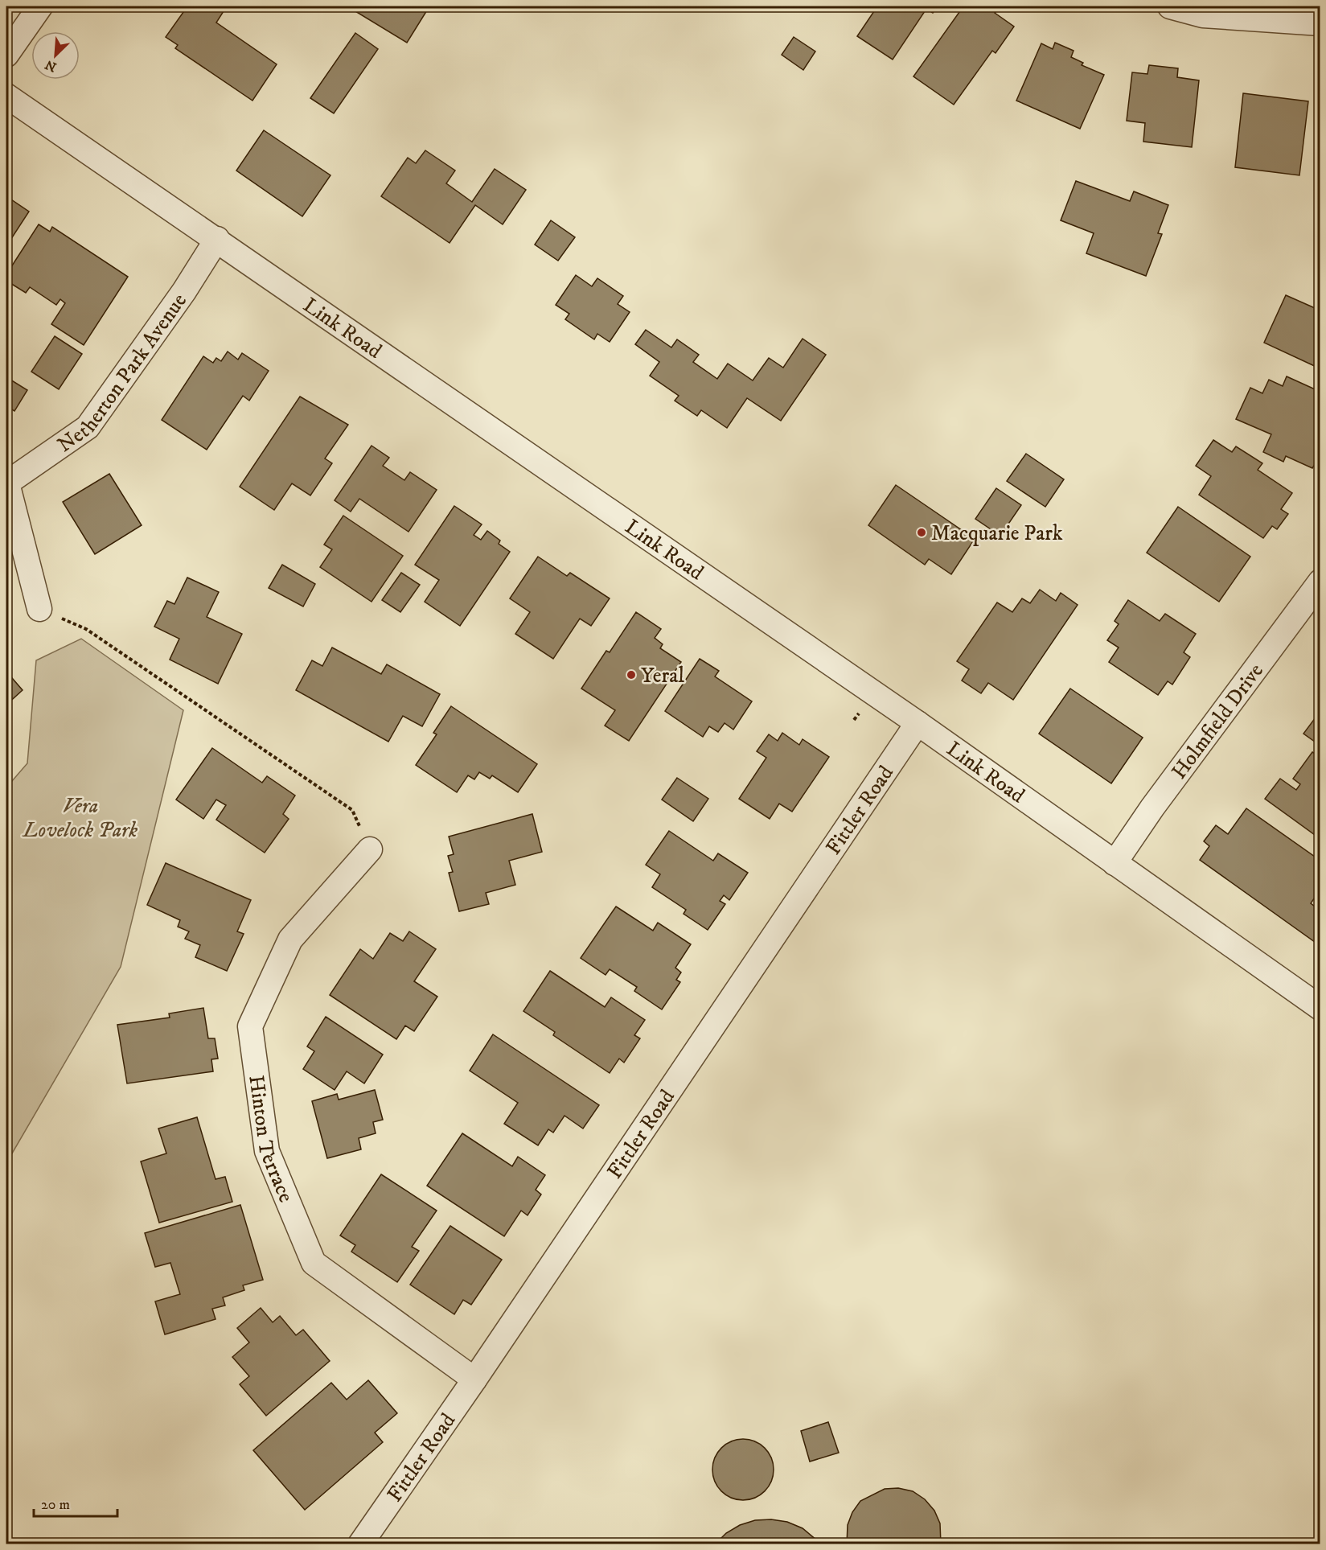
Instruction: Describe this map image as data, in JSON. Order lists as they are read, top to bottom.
{
  "streets": {
    "street": [
      "Link Road",
      "Netherton Park Avenue",
      "Holmfield Drive",
      "Fittler Road",
      "Hinton Terrace"
    ]
  },
  "crossings": [
    ["Link Road", "Netherton Park Avenue"],
    ["Link Road", "Holmfield Drive"],
    ["Link Road", "Fittler Road"],
    ["Fittler Road", "Hinton Terrace"]
  ],
  "parks": ["Vera Lovelock Park"],
  "places": ["Macquarie Park", "Yeral"],
  "scale_bar": "20 m",
  "north": "bottom left"
}
